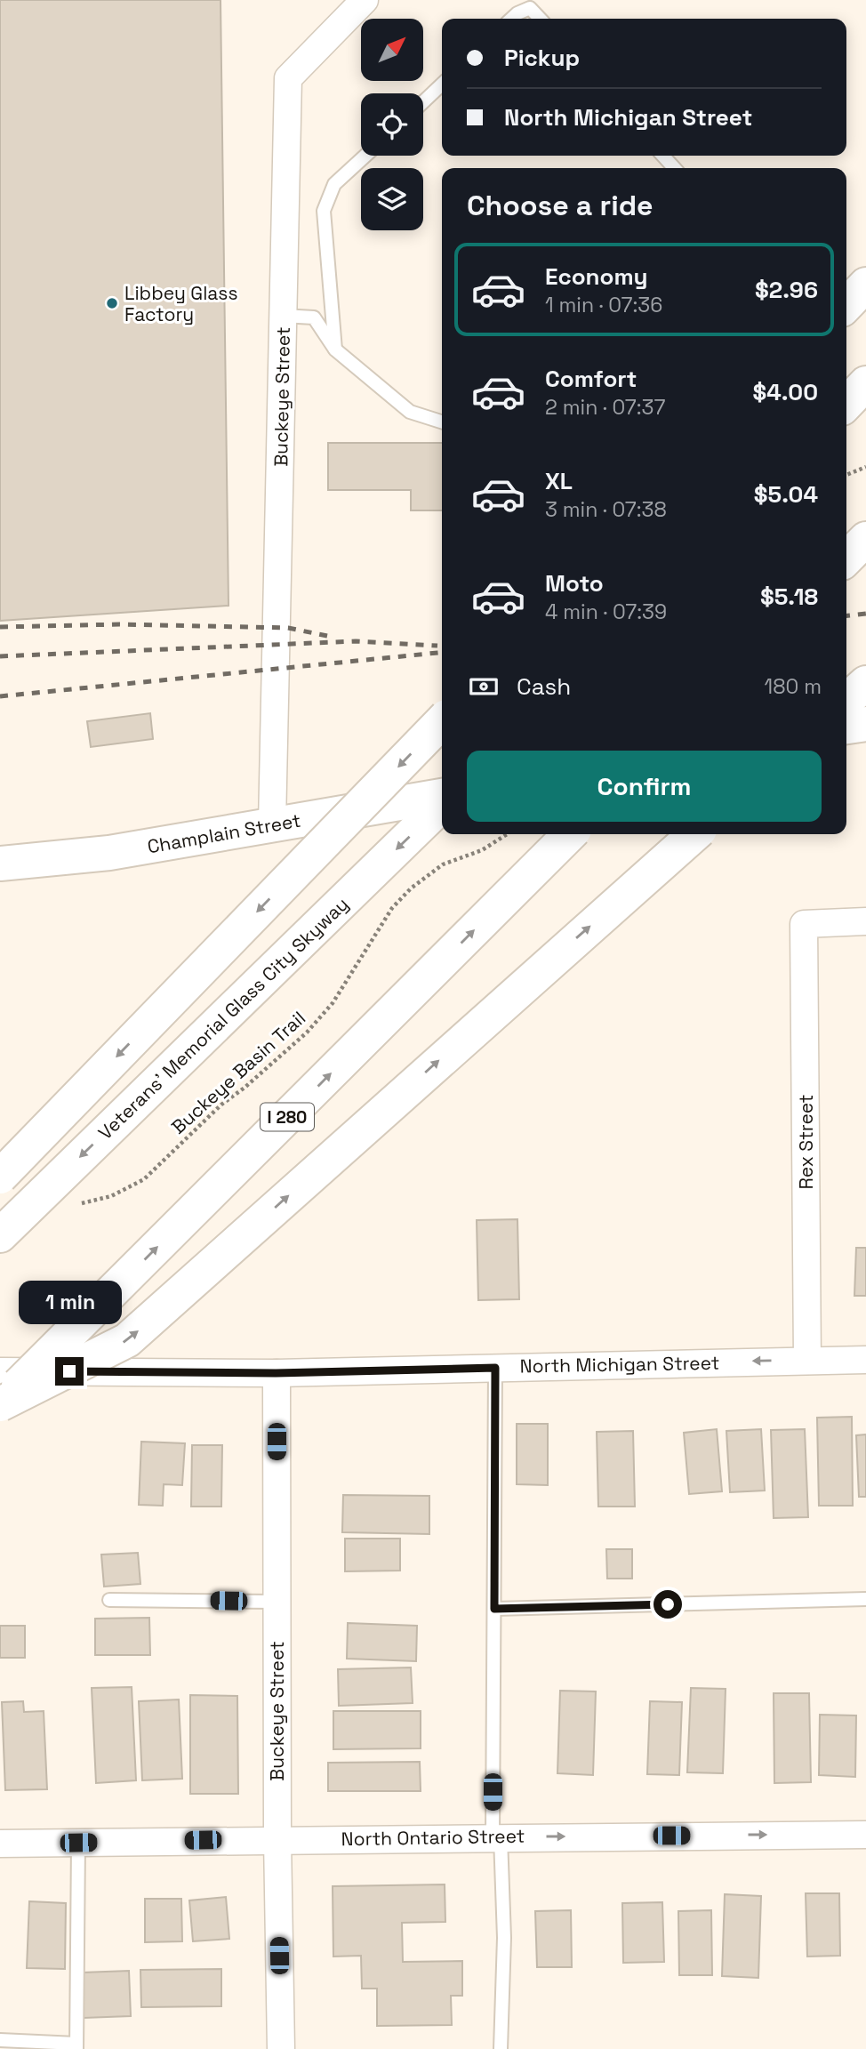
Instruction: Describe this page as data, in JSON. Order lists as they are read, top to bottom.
{
  "streets": {
    "main road": ["Champlain Street", "Veterans' Memorial Glass City Skyway", "I 280"],
    "street": [
      "Buckeye Street",
      "Rex Street",
      "North Michigan Street",
      "North Ontario Street"
    ],
    "path": ["Buckeye Basin Trail"]
  },
  "crossings": [
    ["Buckeye Street", "Champlain Street"],
    ["Buckeye Street", "North Michigan Street"],
    ["Buckeye Street", "North Ontario Street"],
    ["Rex Street", "North Michigan Street"]
  ],
  "one_way": ["North Michigan Street", "North Ontario Street"],
  "places": ["Libbey Glass Factory"],
  "north": "top right",
  "page": {
    "banner": ["Pickup", "North Michigan Street"],
    "heading": "Choose a ride",
    "list": [
      {
        "name": "Economy",
        "note": "1 min · 07:36",
        "value": "$2.96"
      },
      {
        "name": "Comfort",
        "note": "2 min · 07:37",
        "value": "$4.00"
      },
      {
        "name": "XL",
        "note": "3 min · 07:38",
        "value": "$5.04"
      },
      {
        "name": "Moto",
        "note": "4 min · 07:39",
        "value": "$5.18"
      }
    ],
    "pay": ["Cash", "180 m"],
    "buttons": "Confirm",
    "bubble": "1 min"
  }
}
